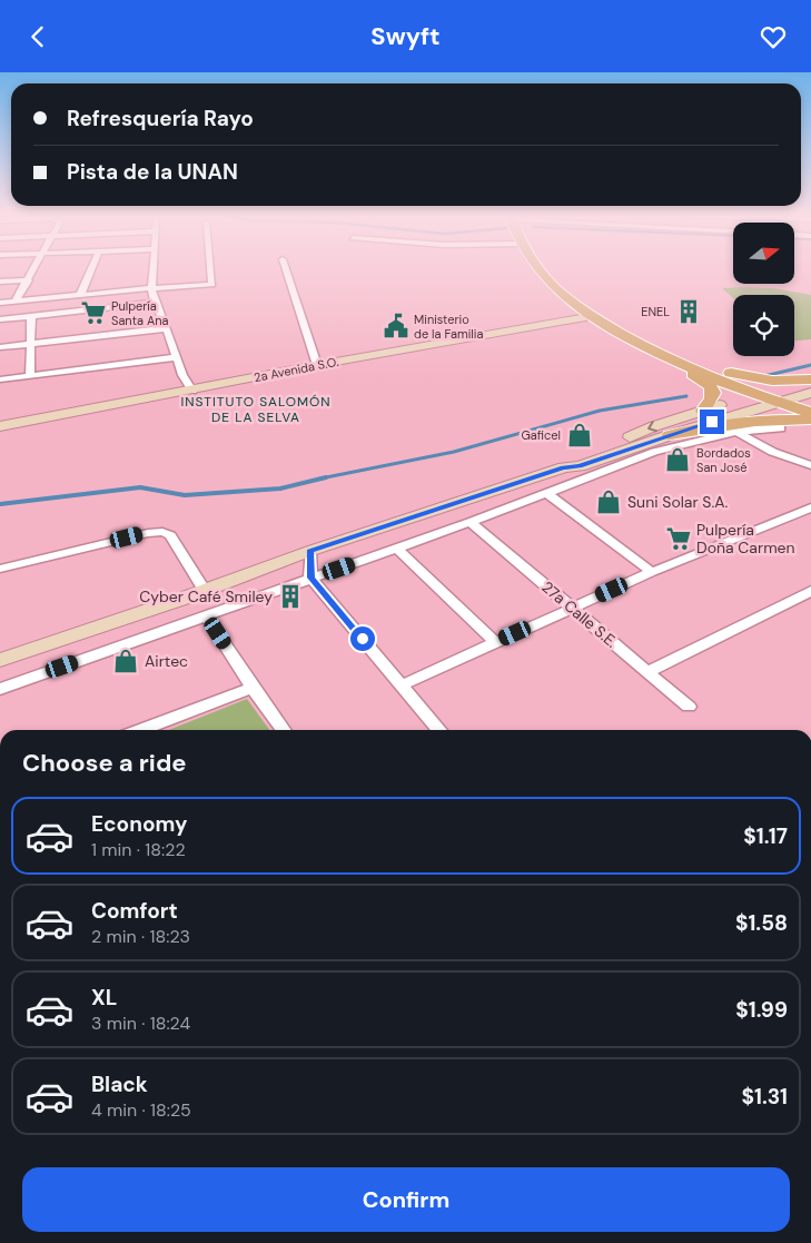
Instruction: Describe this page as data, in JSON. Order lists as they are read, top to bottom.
{
  "streets": {
    "main road": ["2a Avenida S.O."],
    "street": ["27a Calle S.E."]
  },
  "districts": ["INSTITUTO SALOMÓN DE LA SELVA"],
  "places": {
    "building": ["ENEL", "Cyber Café Smiley"],
    "supermarket": ["Pulpería Santa Ana", "Pulpería Doña Carmen"],
    "public building": ["Ministerio de la Familia"],
    "shop": [
      "Gaficel",
      "Bordados San José",
      "Suni Solar S.A.",
      "Airtec"
    ]
  },
  "north": "right",
  "page": {
    "header": "Swyft",
    "banner": ["Refresquería Rayo", "Pista de la UNAN"],
    "heading": "Choose a ride",
    "list": [
      {
        "name": "Economy",
        "note": "1 min · 18:22",
        "value": "$1.17"
      },
      {
        "name": "Comfort",
        "note": "2 min · 18:23",
        "value": "$1.58"
      },
      {
        "name": "XL",
        "note": "3 min · 18:24",
        "value": "$1.99"
      },
      {
        "name": "Black",
        "note": "4 min · 18:25",
        "value": "$1.31"
      }
    ],
    "buttons": "Confirm"
  }
}
